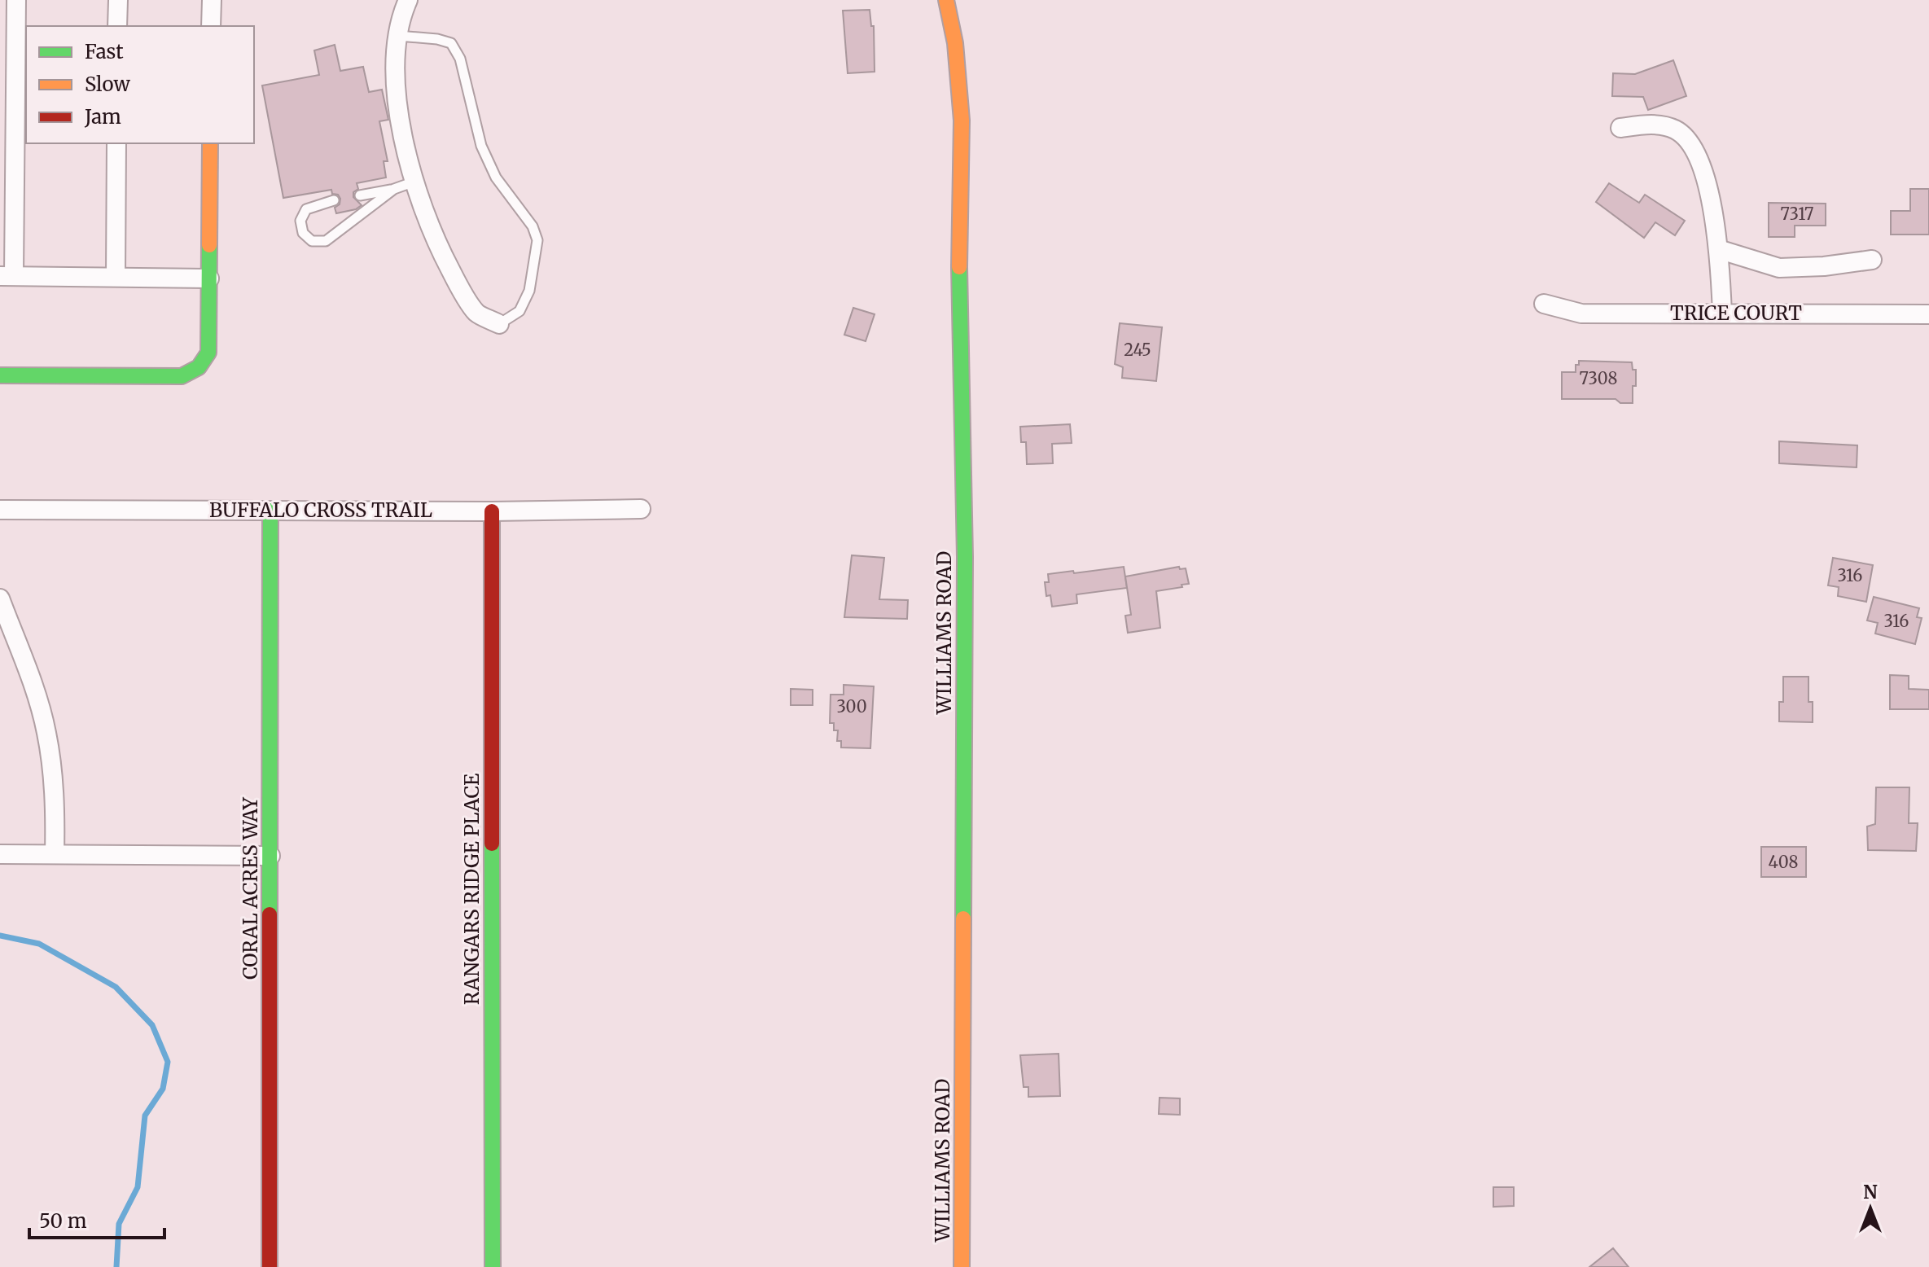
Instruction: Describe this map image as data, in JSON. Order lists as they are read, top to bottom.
{
  "streets": {
    "street": [
      "TRICE COURT",
      "BUFFALO CROSS TRAIL",
      "WILLIAMS ROAD",
      "CORAL ACRES WAY",
      "RANGARS RIDGE PLACE"
    ]
  },
  "crossings": [
    ["BUFFALO CROSS TRAIL", "CORAL ACRES WAY"],
    ["BUFFALO CROSS TRAIL", "RANGARS RIDGE PLACE"]
  ],
  "house_numbers": [
    "7317",
    "245",
    "7308",
    "316",
    "316",
    "300",
    "408"
  ],
  "legend": ["Fast", "Slow", "Jam"],
  "scale_bar": "50 m",
  "north": "top"
}
